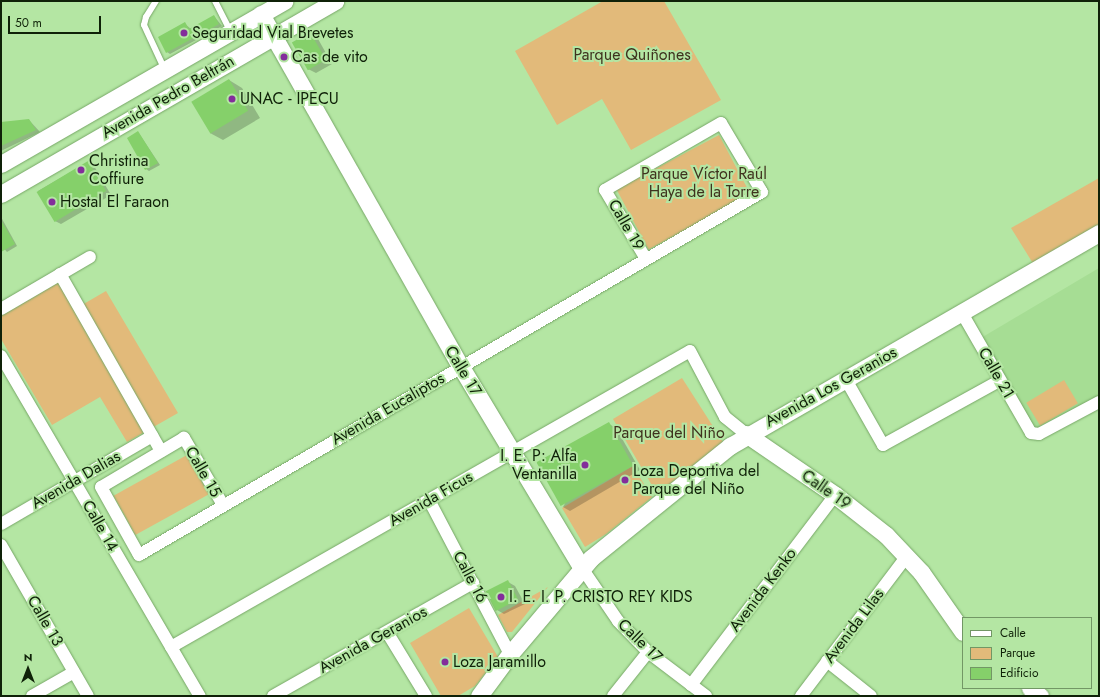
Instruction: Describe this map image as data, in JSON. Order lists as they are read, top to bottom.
{
  "streets": {
    "street": [
      "Avenida Pedro Beltrán",
      "Calle 19",
      "Calle 17",
      "Calle 21",
      "Avenida Los Geranios",
      "Avenida Eucaliptos",
      "Calle 15",
      "Avenida Dalias",
      "Avenida Ficus",
      "Calle 14",
      "Calle 16",
      "Avenida Kenko",
      "Calle 13",
      "Avenida Lilas",
      "Avenida Geranios"
    ]
  },
  "crossings": [
    ["Avenida Pedro Beltrán", "Calle 17"],
    ["Calle 19", "Avenida Los Geranios"],
    ["Calle 19", "Avenida Eucaliptos"],
    ["Calle 19", "Avenida Ficus"],
    ["Calle 19", "Avenida Kenko"],
    ["Calle 19", "Avenida Lilas"],
    ["Calle 17", "Avenida Los Geranios"],
    ["Calle 17", "Avenida Eucaliptos"],
    ["Calle 17", "Avenida Ficus"],
    ["Calle 17", "Avenida Kenko"],
    ["Calle 21", "Avenida Los Geranios"],
    ["Avenida Los Geranios", "Calle 16"],
    ["Avenida Eucaliptos", "Calle 15"],
    ["Avenida Eucaliptos", "Calle 14"],
    ["Calle 15", "Calle 14"],
    ["Avenida Dalias", "Calle 14"],
    ["Avenida Ficus", "Calle 14"],
    ["Avenida Ficus", "Calle 16"],
    ["Calle 16", "Avenida Geranios"]
  ],
  "parks": ["Parque Quiñones", "Parque Víctor Raúl Haya de la Torre", "Parque del Niño"],
  "places": [
    "Seguridad Vial Brevetes",
    "Cas de vito",
    "UNAC - IPECU",
    "Christina Coffiure",
    "Hostal El Faraon",
    "I. E. P: Alfa Ventanilla",
    "Loza Deportiva del Parque del Niño",
    "I. E. I. P. CRISTO REY KIDS",
    "Loza Jaramillo"
  ],
  "legend": ["Calle", "Parque", "Edificio"],
  "scale_bar": "50 m",
  "north": "top"
}
